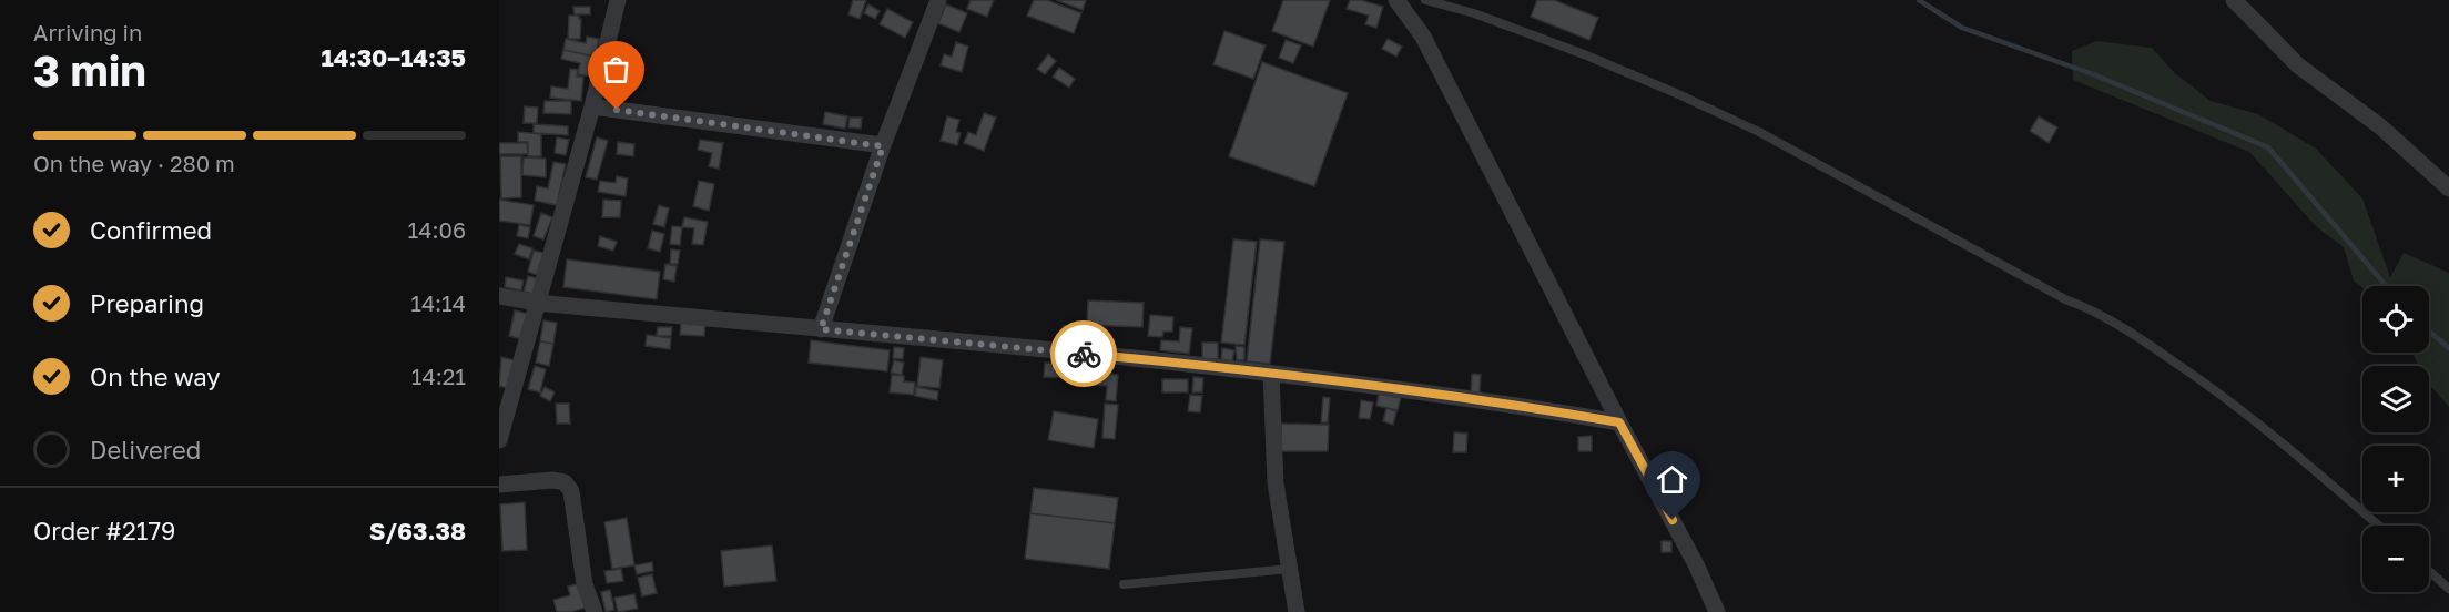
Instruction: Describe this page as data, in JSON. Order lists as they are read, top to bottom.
{
  "page": {
    "heading": ["3 min", "Arriving in", "14:30–14:35"],
    "panel": ["Order #2179", "S/63.38"],
    "bar": "On the way · 280 m",
    "list": [
      ["Confirmed", "14:06"],
      ["Preparing", "14:14"],
      ["On the way", "14:21"],
      "Delivered"
    ],
    "map_buttons": ["+", "−"]
  }
}
